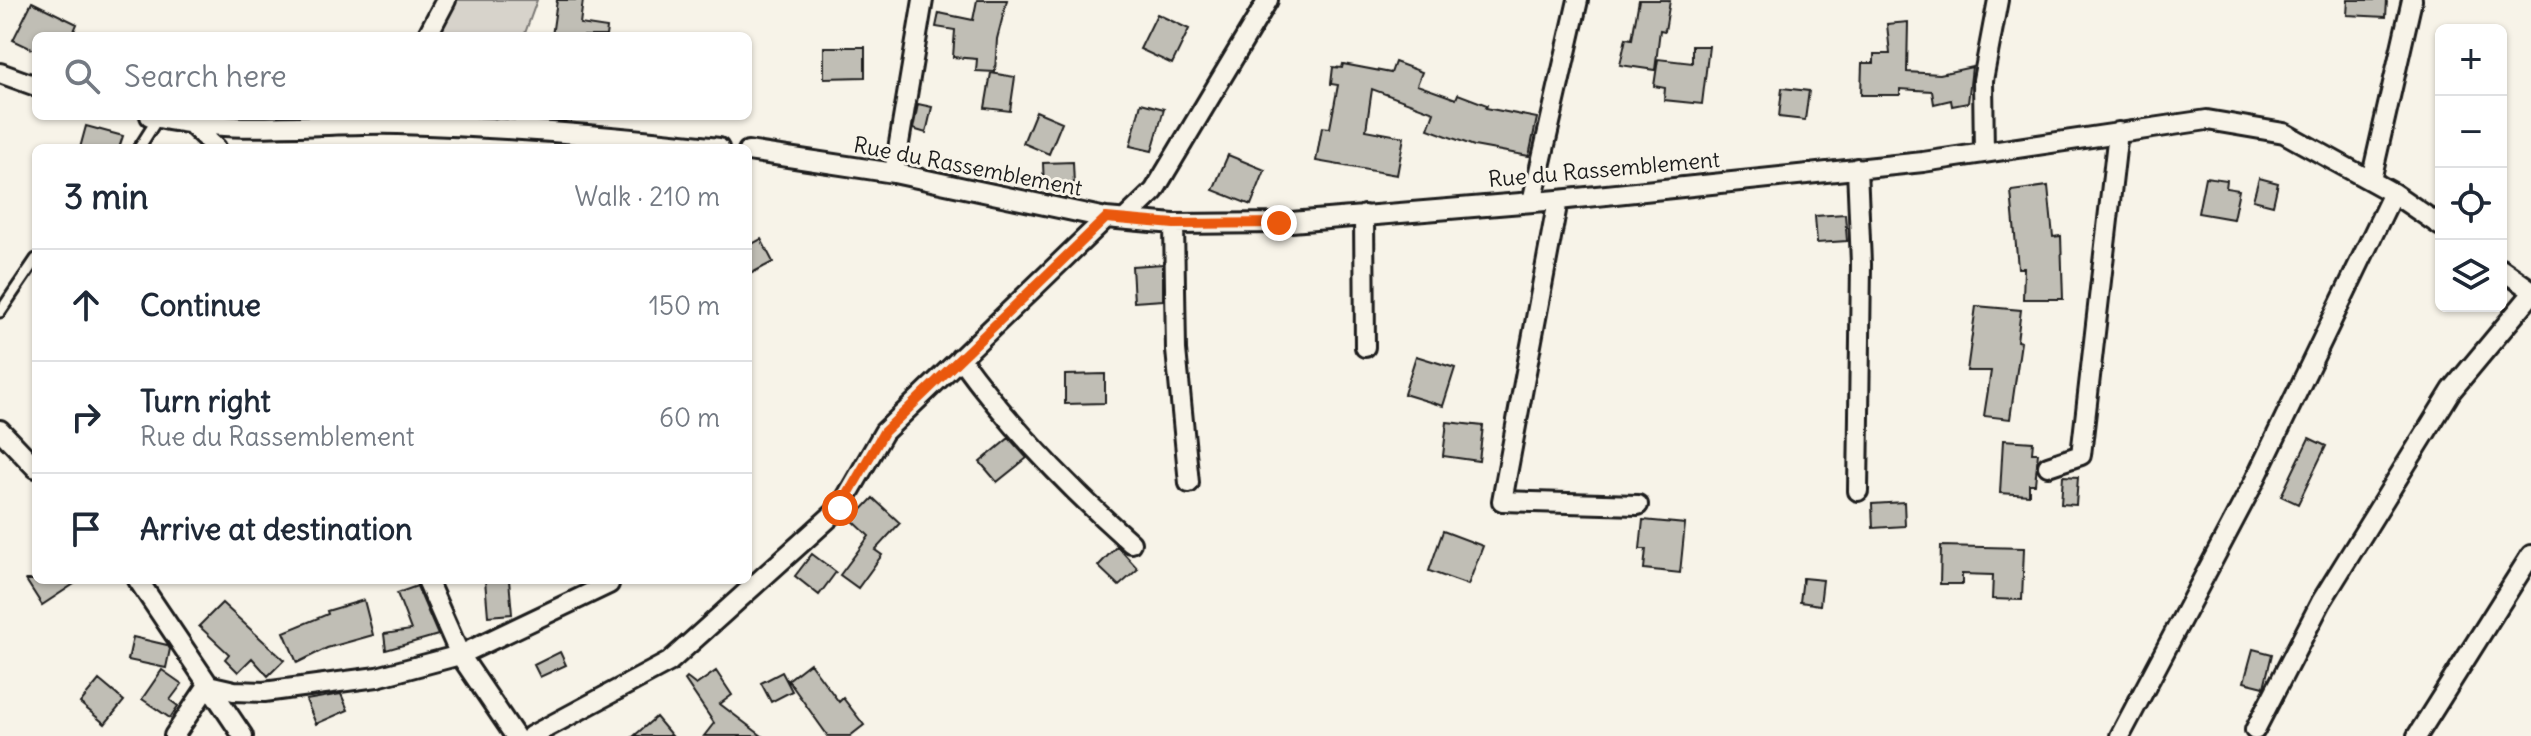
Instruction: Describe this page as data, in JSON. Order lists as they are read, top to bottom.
{
  "streets": {
    "street": ["Rue du Rassemblement"]
  },
  "page": {
    "map_buttons": ["+", "−"],
    "search": "Search here",
    "heading": ["3 min", "Walk · 210 m"],
    "list": [
      ["Continue", "150 m"],
      ["Turn right", "Rue du Rassemblement", "60 m"],
      "Arrive at destination"
    ]
  }
}
